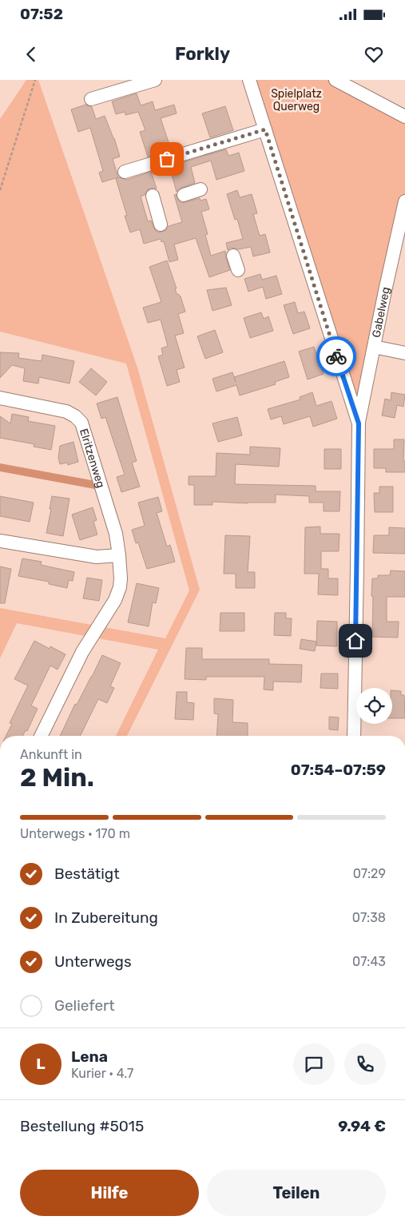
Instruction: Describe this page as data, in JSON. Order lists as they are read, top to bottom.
{
  "streets": {
    "street": ["Gabelweg", "Elritzenweg"]
  },
  "parks": ["Spielplatz Querweg"],
  "page": {
    "status": "07:52",
    "header": "Forkly",
    "heading": ["2 Min.", "Ankunft in", "07:54–07:59"],
    "panel": [
      "Lena",
      "Kurier · 4.7",
      "Bestellung #5015",
      "9.94 €"
    ],
    "bar": "Unterwegs · 170 m",
    "list": [
      ["Bestätigt", "07:29"],
      ["In Zubereitung", "07:38"],
      ["Unterwegs", "07:43"],
      "Geliefert"
    ],
    "round": "L",
    "buttons": ["Hilfe", "Teilen"]
  }
}
